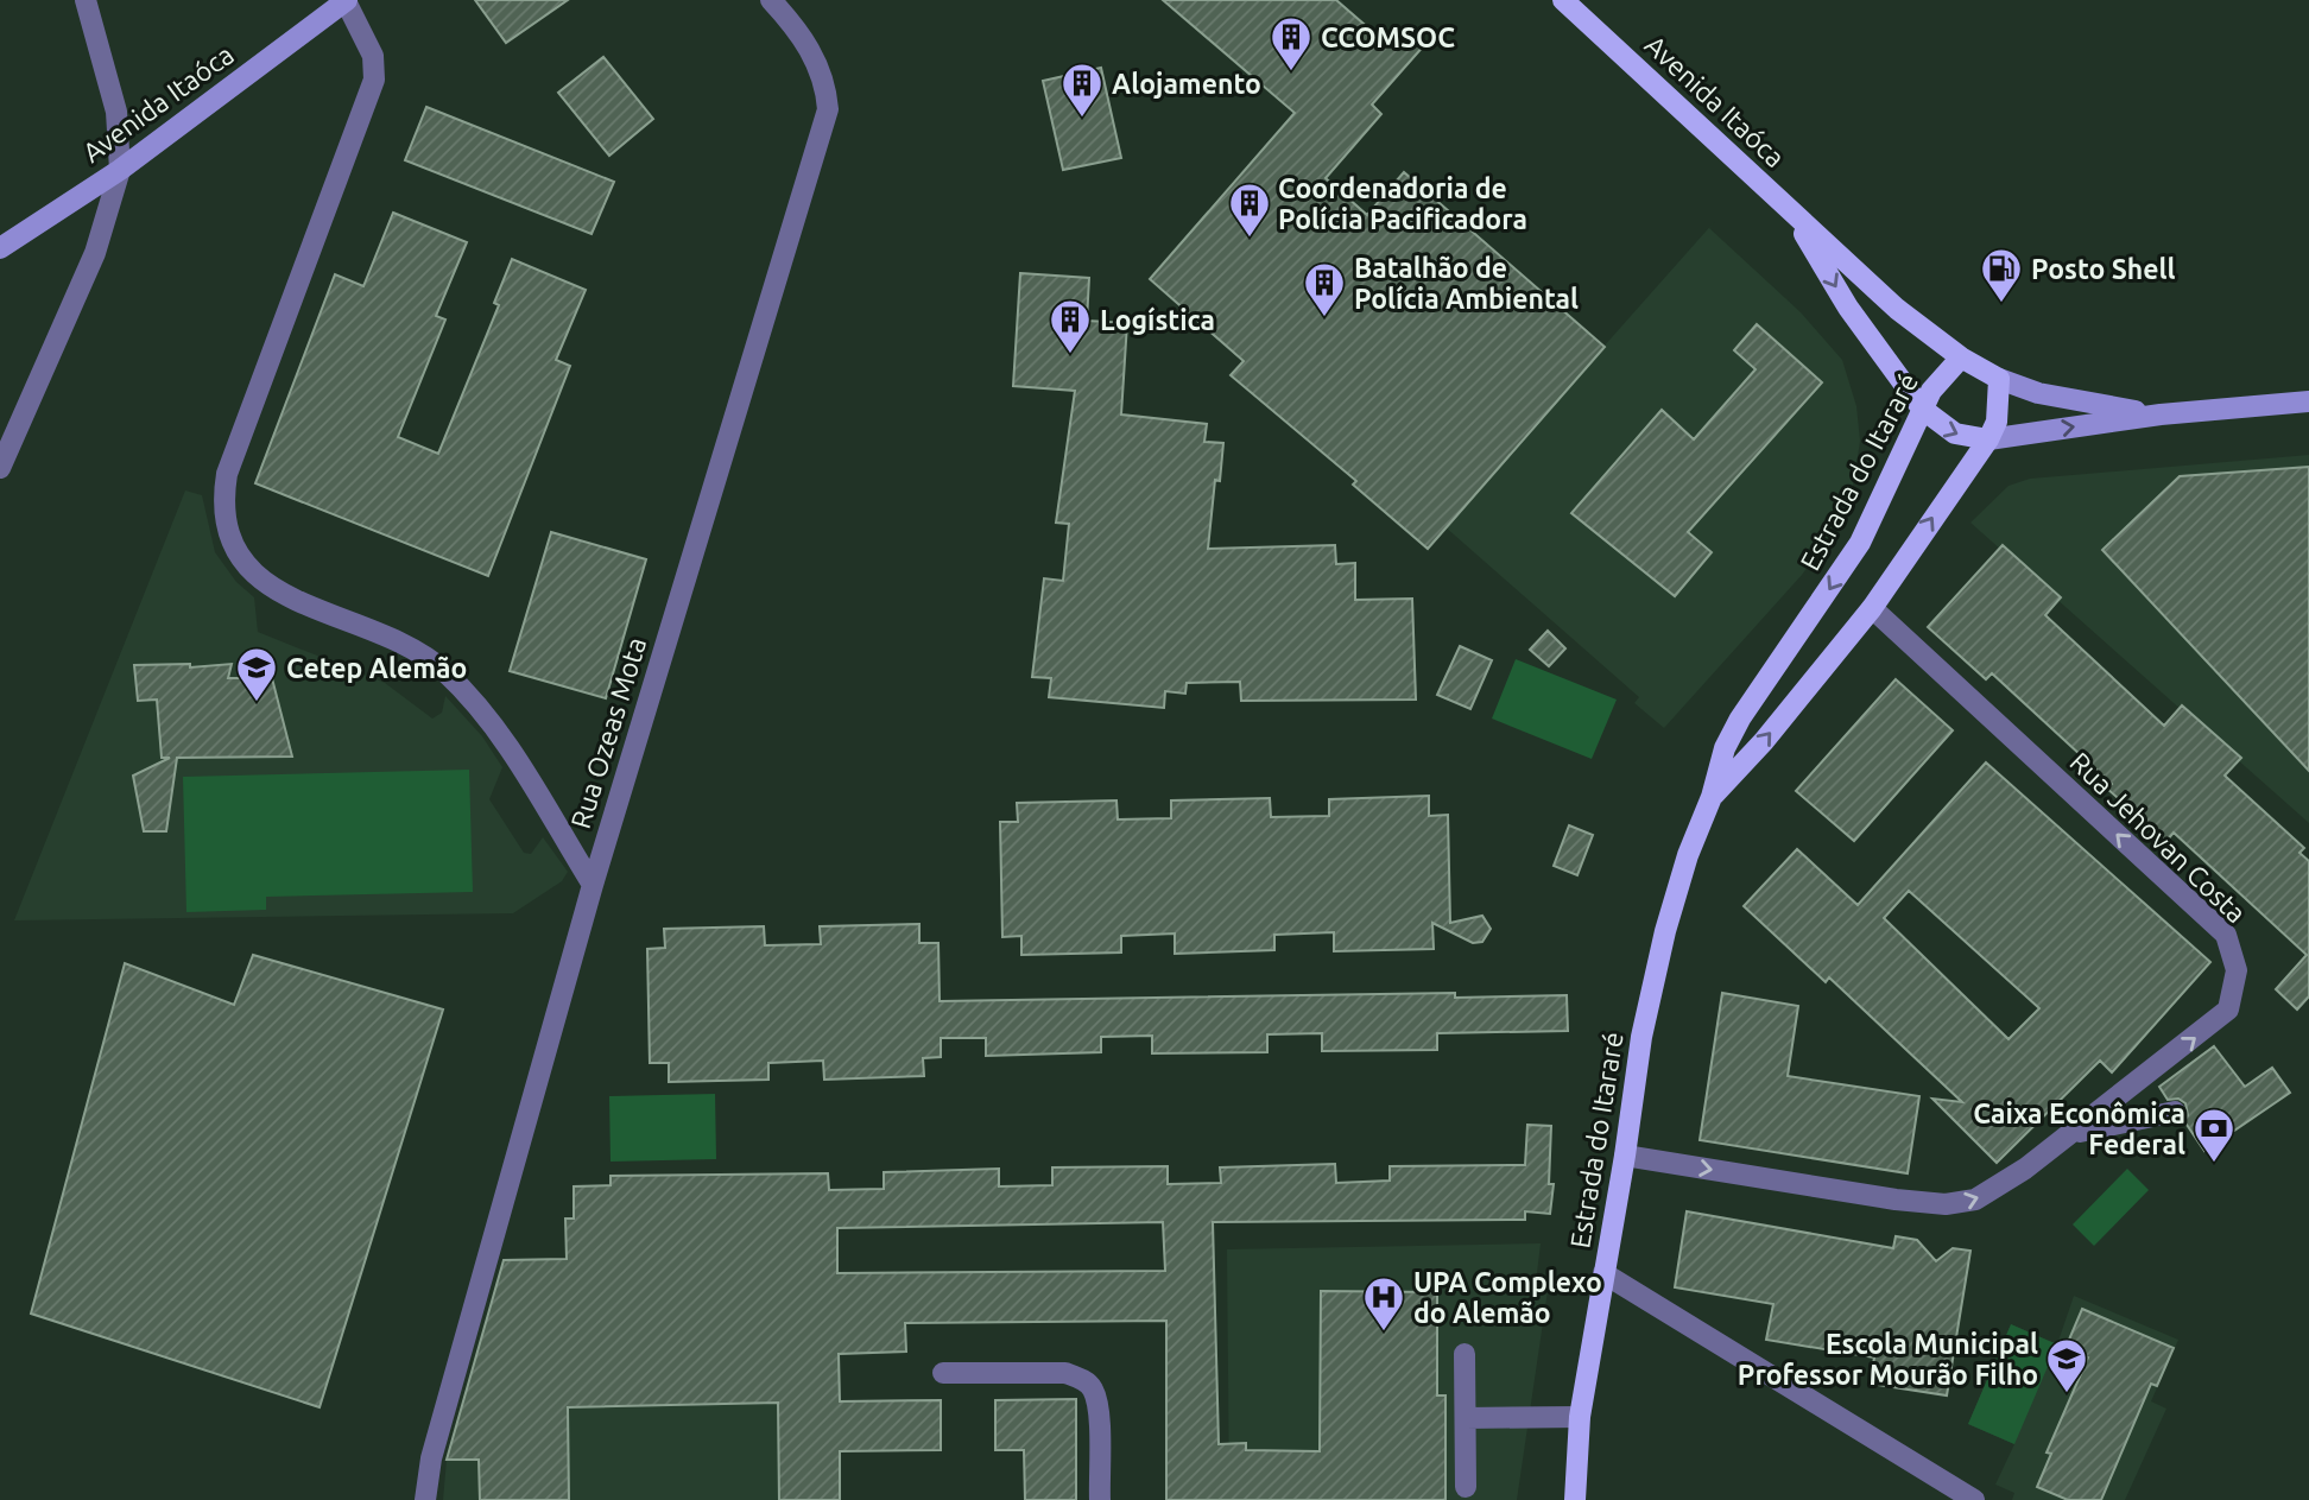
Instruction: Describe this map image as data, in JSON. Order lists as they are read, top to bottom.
{
  "streets": {
    "main road": ["Avenida Itaóca", "Estrada do Itararé"],
    "street": ["Rua Ozeas Mota", "Rua Jehovan Costa"]
  },
  "crossings": [
    ["Avenida Itaóca", "Estrada do Itararé"],
    ["Estrada do Itararé", "Rua Jehovan Costa"]
  ],
  "places": {
    "building": [
      "CCOMSOC",
      "Alojamento",
      "Coordenadoria de Polícia Pacificadora",
      "Batalhão de Polícia Ambiental",
      "Logística"
    ],
    "fuel station": ["Posto Shell"],
    "school or university": ["Cetep Alemão", "Escola Municipal Professor Mourão Filho"],
    "bank": ["Caixa Econômica Federal"],
    "hospital": ["UPA Complexo do Alemão"]
  }
}
